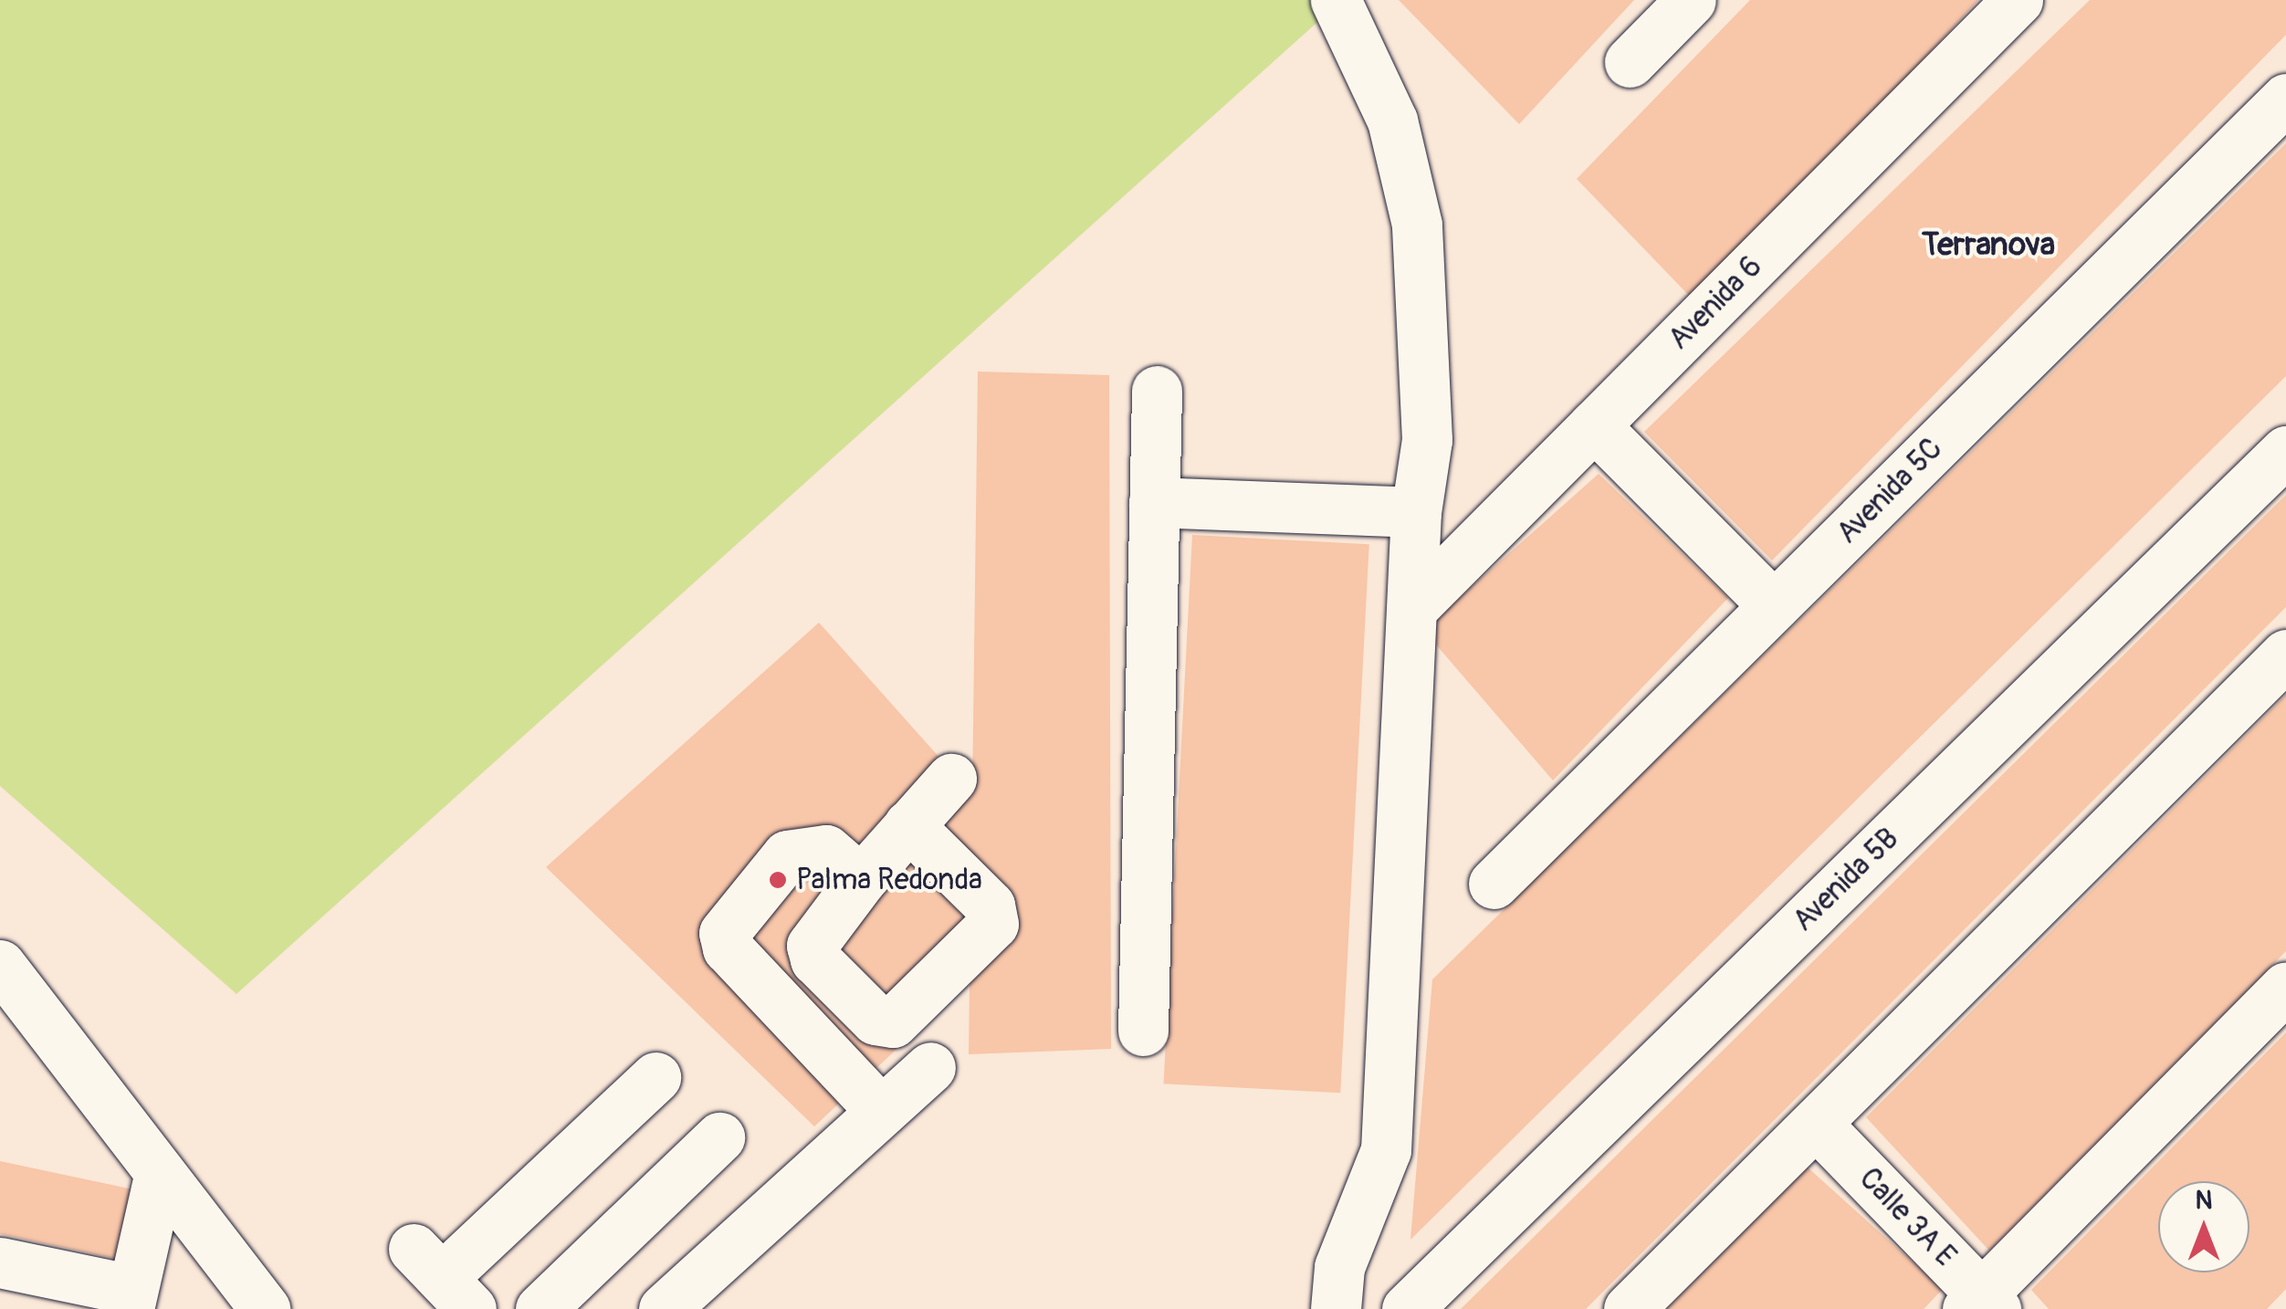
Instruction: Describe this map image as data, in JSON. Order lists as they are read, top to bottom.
{
  "streets": {
    "street": [
      "Avenida 6",
      "Avenida 5C",
      "Avenida 5B",
      "Calle 3A E"
    ]
  },
  "districts": ["Terranova"],
  "places": ["Palma Redonda"],
  "north": "top"
}
